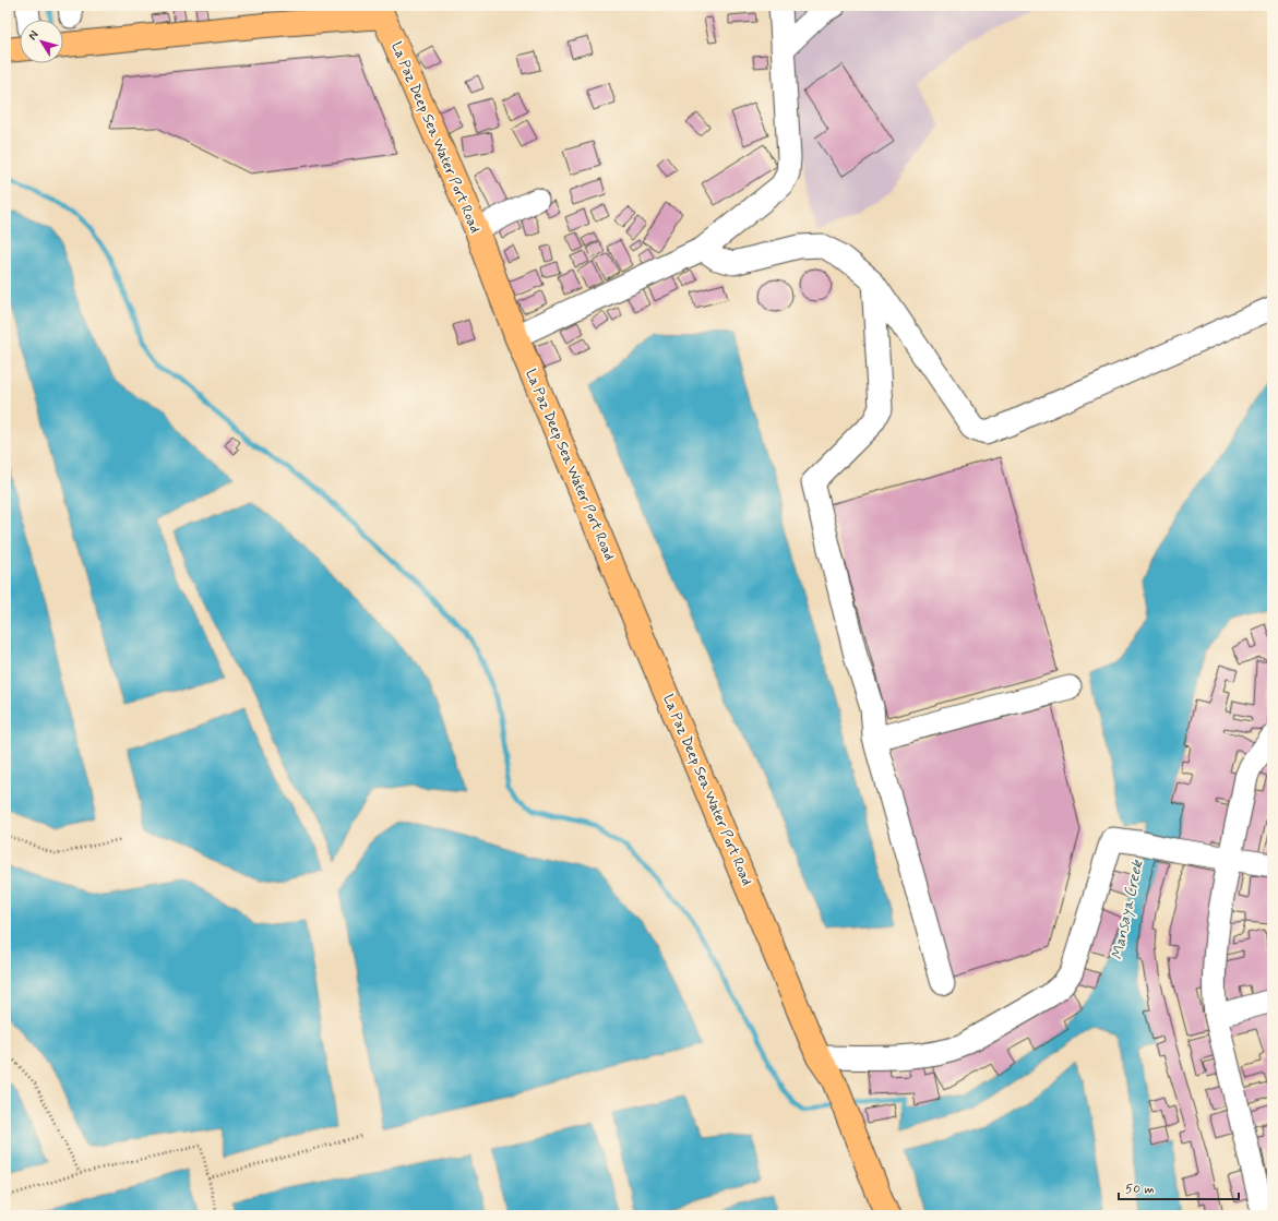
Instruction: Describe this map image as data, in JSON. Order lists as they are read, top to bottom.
{
  "streets": {
    "main road": ["La Paz Deep Sea Water Port Road"]
  },
  "water": ["Mansaya Creek"],
  "scale_bar": "50 m",
  "north": "top left"
}
